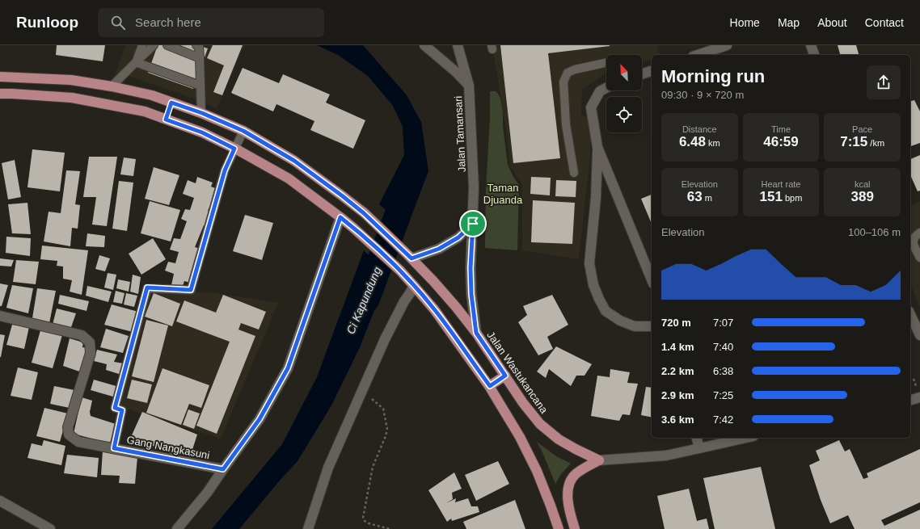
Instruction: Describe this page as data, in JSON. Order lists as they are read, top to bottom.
{
  "streets": {
    "main road": ["Jalan Wastukancana"],
    "street": ["Jalan Tamansari", "Gang Nangkasuni"]
  },
  "crossings": [
    ["Jalan Tamansari", "Jalan Wastukancana"]
  ],
  "water": ["Ci Kapundung"],
  "parks": ["Taman Djuanda"],
  "north": "top left",
  "page": {
    "header": "Runloop",
    "search": "Search here",
    "nav": [
      "Home",
      "Map",
      "About",
      "Contact"
    ],
    "heading": ["Morning run", "09:30 · 9 × 720 m"],
    "stats": [
      ["Distance", "6.48 km"],
      ["Time", "46:59"],
      ["Pace", "7:15 /km"],
      ["Elevation", "63 m"],
      ["Heart rate", "151 bpm"],
      ["kcal", "389"]
    ],
    "chart": ["Elevation", "100–106 m"],
    "list": [
      {
        "name": "720 m",
        "note": "7:07"
      },
      {
        "name": "1.4 km",
        "note": "7:40"
      },
      {
        "name": "2.2 km",
        "note": "6:38"
      },
      {
        "name": "2.9 km",
        "note": "7:25"
      },
      {
        "name": "3.6 km",
        "note": "7:42"
      }
    ]
  }
}
